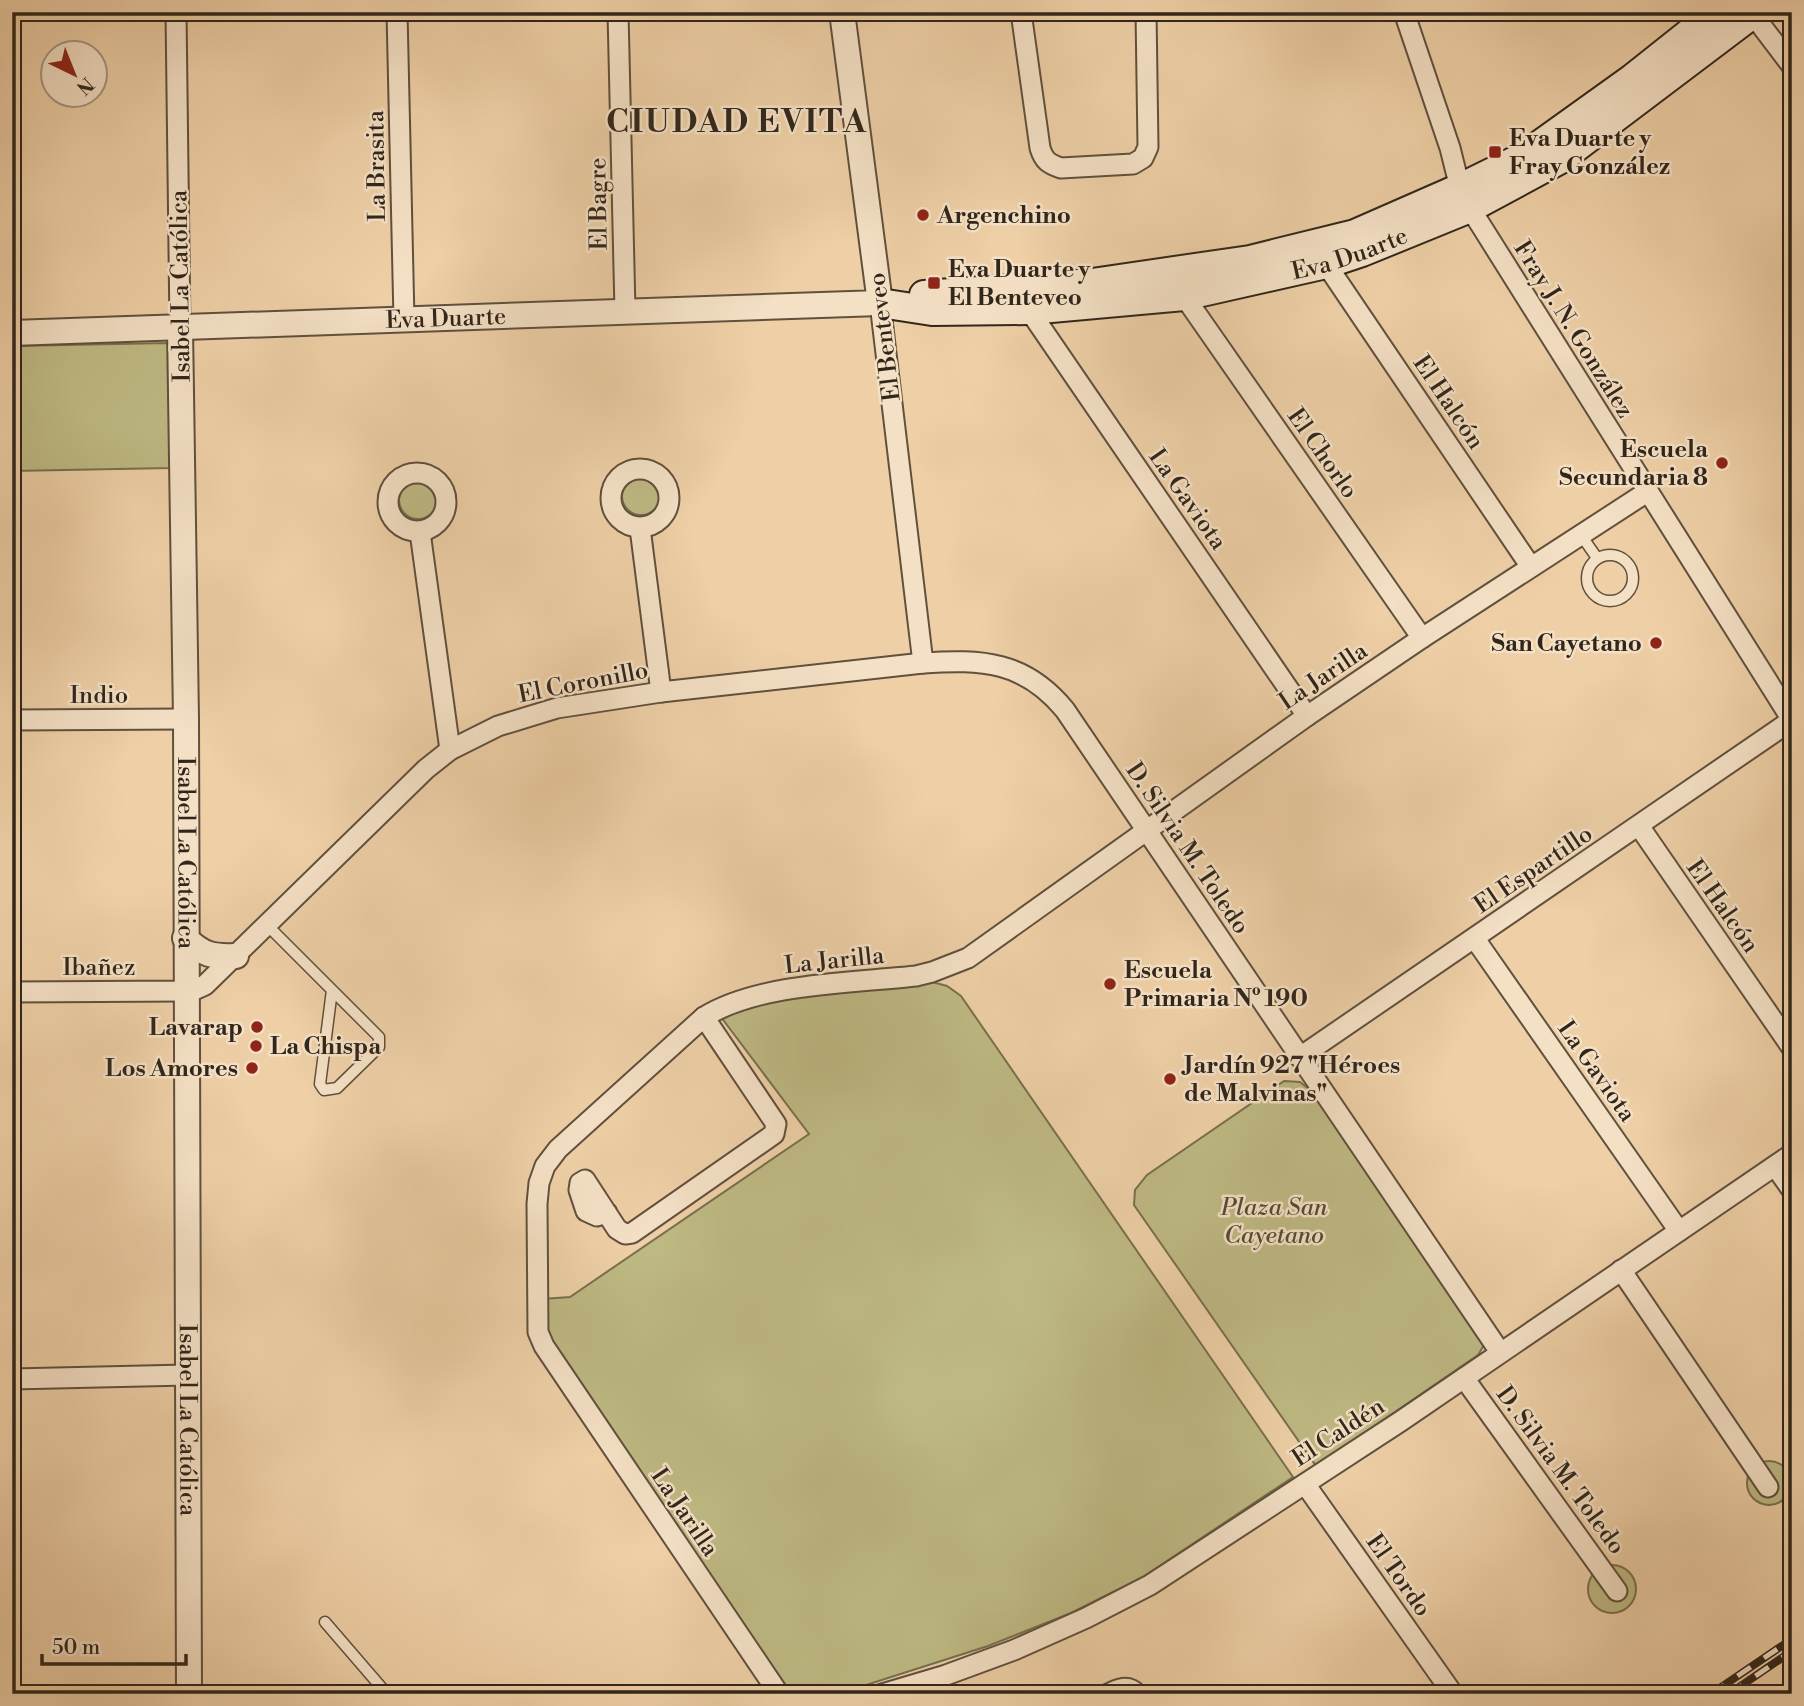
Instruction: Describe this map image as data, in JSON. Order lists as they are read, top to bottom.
{
  "streets": {
    "main road": ["Eva Duarte"],
    "street": [
      "La Brasita",
      "El Bagre",
      "Isabel La Católica",
      "Fray J. N. González",
      "El Benteveo",
      "El Halcón",
      "El Chorlo",
      "La Gaviota",
      "La Jarilla",
      "El Coronillo",
      "Indio",
      "D. Silvia M. Toledo",
      "El Espartillo",
      "Ibañez",
      "El Caldén",
      "El Tordo"
    ]
  },
  "crossings": [
    ["La Brasita", "Eva Duarte"],
    ["El Bagre", "Eva Duarte"],
    ["Eva Duarte", "Isabel La Católica"],
    ["Eva Duarte", "Fray J. N. González"],
    ["Eva Duarte", "El Benteveo"],
    ["Eva Duarte", "El Halcón"],
    ["Eva Duarte", "El Chorlo"],
    ["Eva Duarte", "La Gaviota"],
    ["Isabel La Católica", "El Coronillo"],
    ["Isabel La Católica", "Indio"],
    ["Isabel La Católica", "Ibañez"],
    ["Fray J. N. González", "La Jarilla"],
    ["Fray J. N. González", "El Espartillo"],
    ["El Benteveo", "El Coronillo"],
    ["El Benteveo", "D. Silvia M. Toledo"],
    ["El Halcón", "La Jarilla"],
    ["El Halcón", "El Espartillo"],
    ["El Chorlo", "La Jarilla"],
    ["La Gaviota", "La Jarilla"],
    ["La Gaviota", "El Espartillo"],
    ["La Gaviota", "El Caldén"],
    ["La Jarilla", "D. Silvia M. Toledo"],
    ["El Coronillo", "D. Silvia M. Toledo"],
    ["El Coronillo", "Ibañez"],
    ["D. Silvia M. Toledo", "El Espartillo"],
    ["D. Silvia M. Toledo", "El Caldén"],
    ["El Caldén", "El Tordo"]
  ],
  "districts": ["CIUDAD EVITA"],
  "parks": ["Plaza San Cayetano"],
  "places": {
    "transit": ["Eva Duarte y Fray González", "Eva Duarte y El Benteveo"],
    "other": [
      "Argenchino",
      "Escuela Secundaria 8",
      "San Cayetano",
      "Escuela Primaria Nº 190",
      "Lavarap",
      "La Chispa",
      "Los Amores",
      "Jardín 927 \"Héroes de Malvinas\""
    ]
  },
  "scale_bar": "50 m",
  "north": "bottom right"
}
